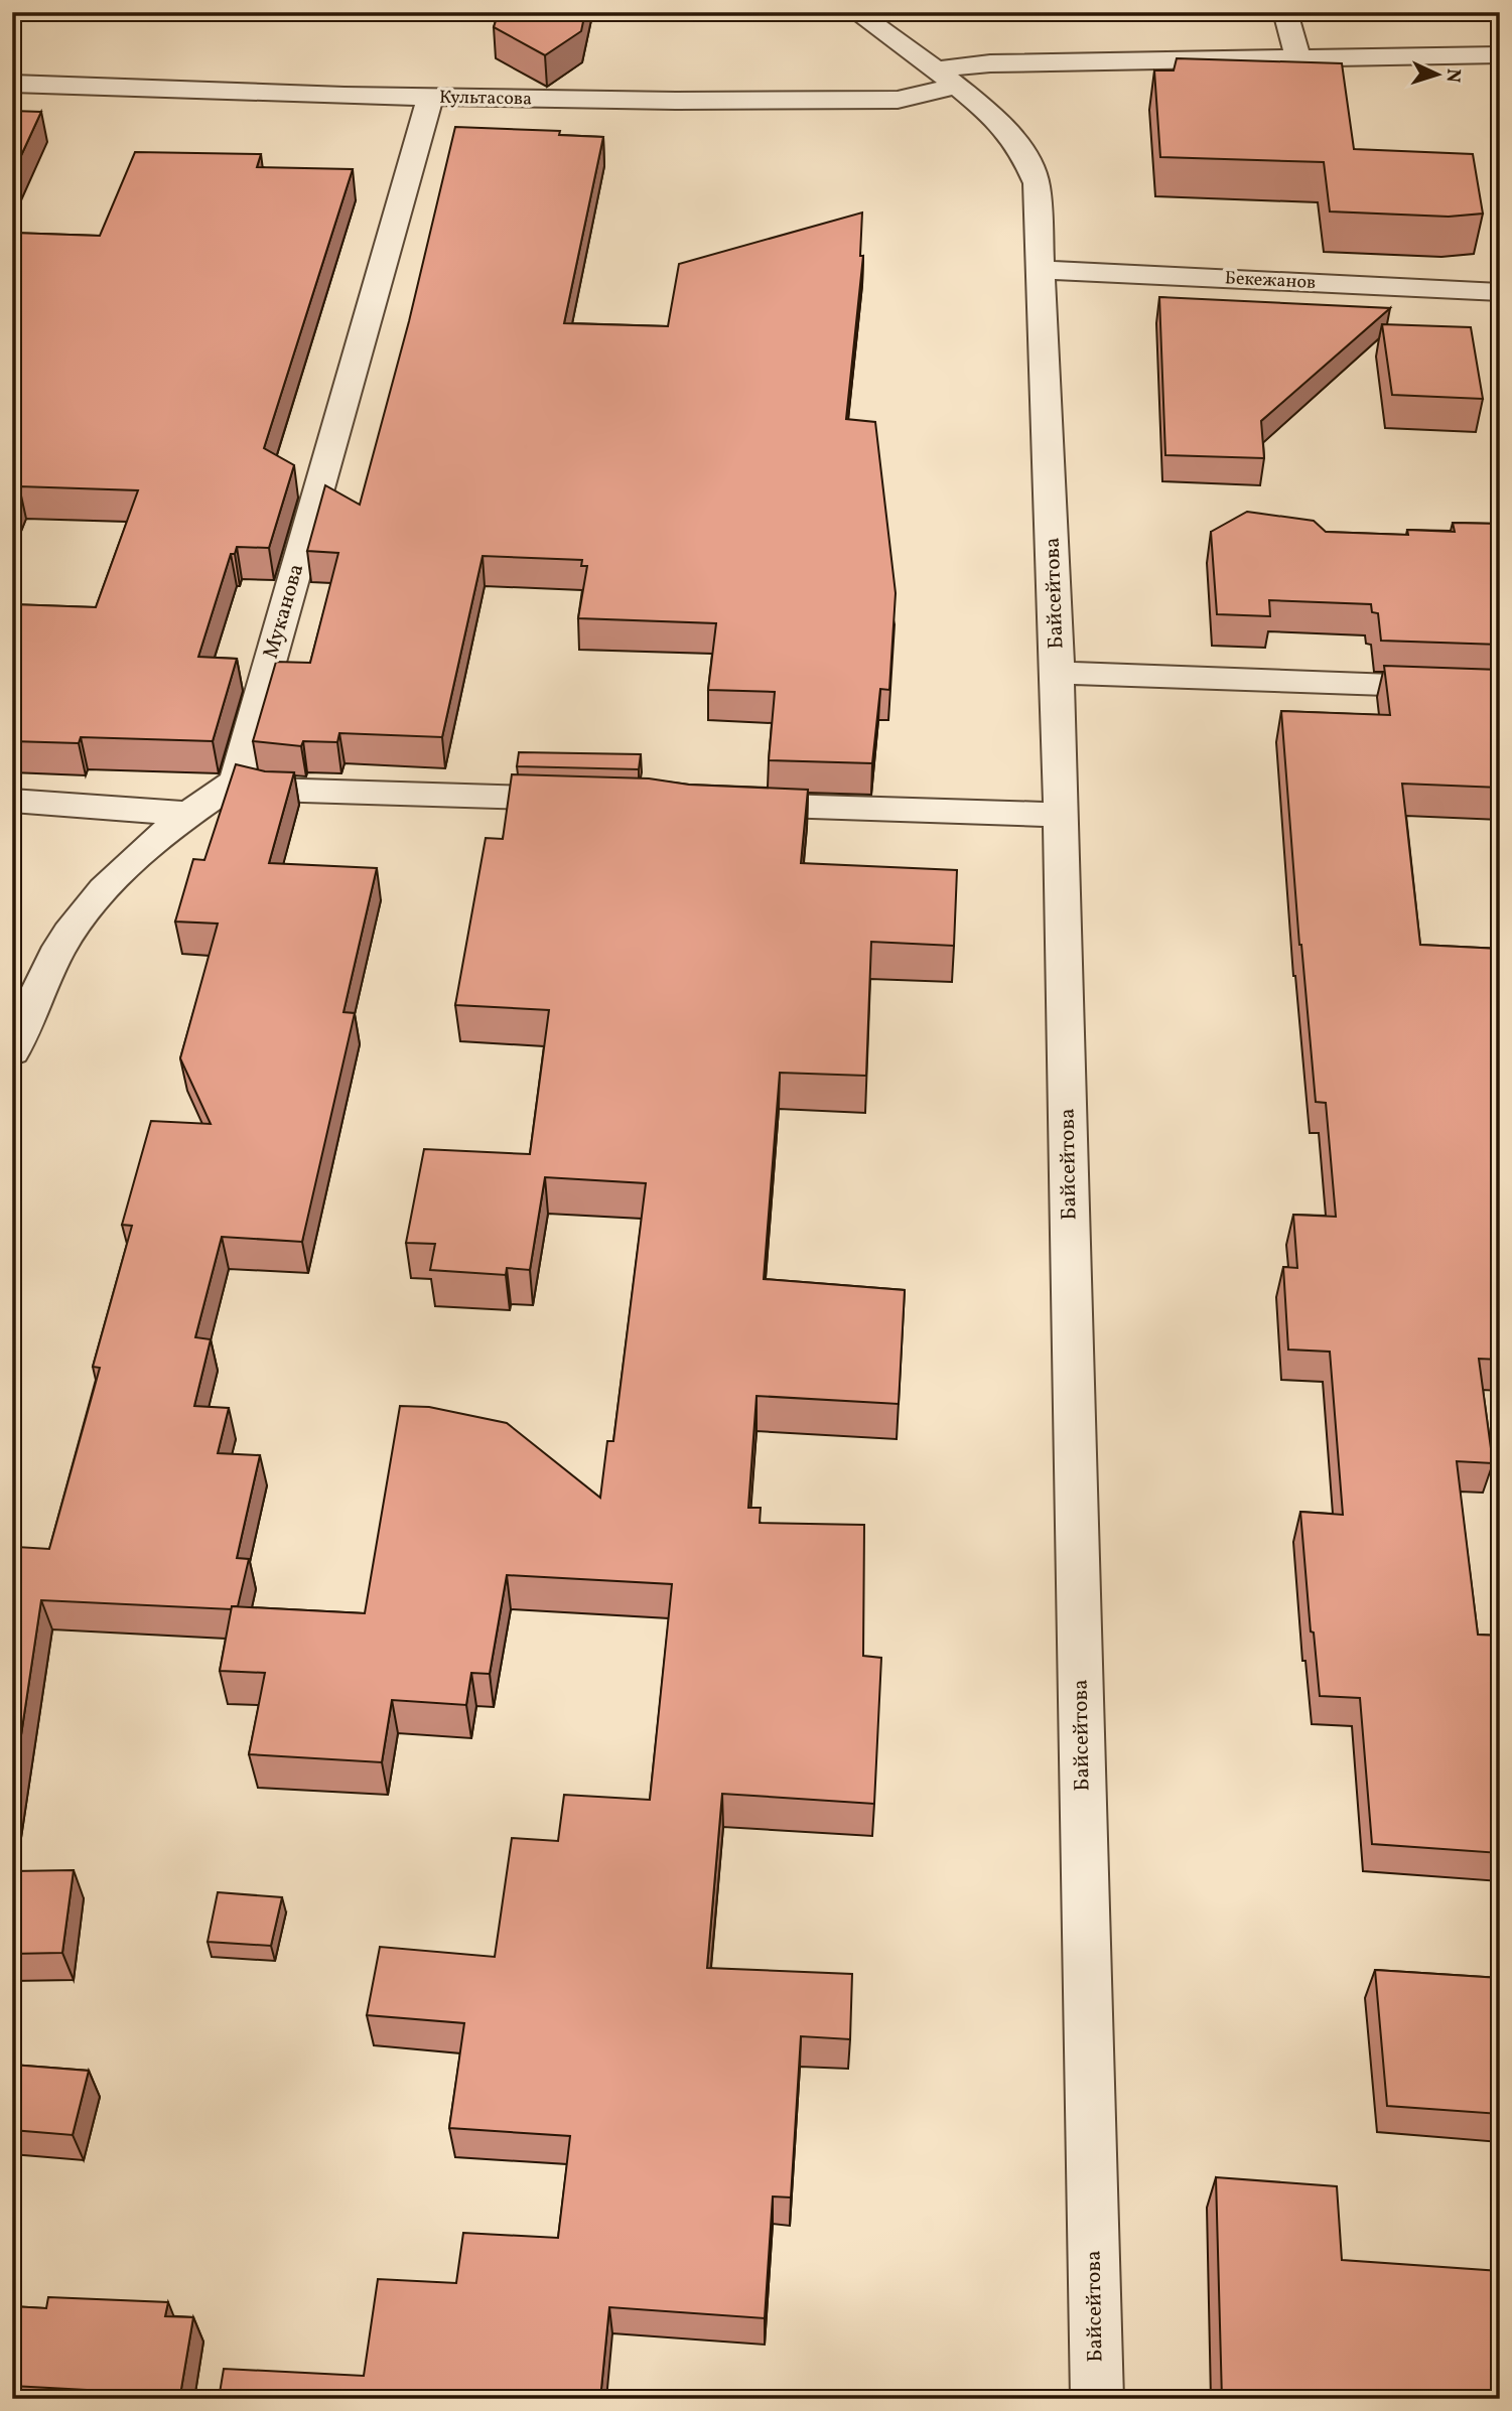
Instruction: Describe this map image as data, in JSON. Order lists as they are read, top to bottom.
{
  "streets": {
    "street": [
      "Культасова",
      "Бекежанов",
      "Байсейтова",
      "Муканова"
    ]
  },
  "crossings": [
    ["Культасова", "Байсейтова"],
    ["Культасова", "Муканова"],
    ["Бекежанов", "Байсейтова"]
  ],
  "north": "right"
}
